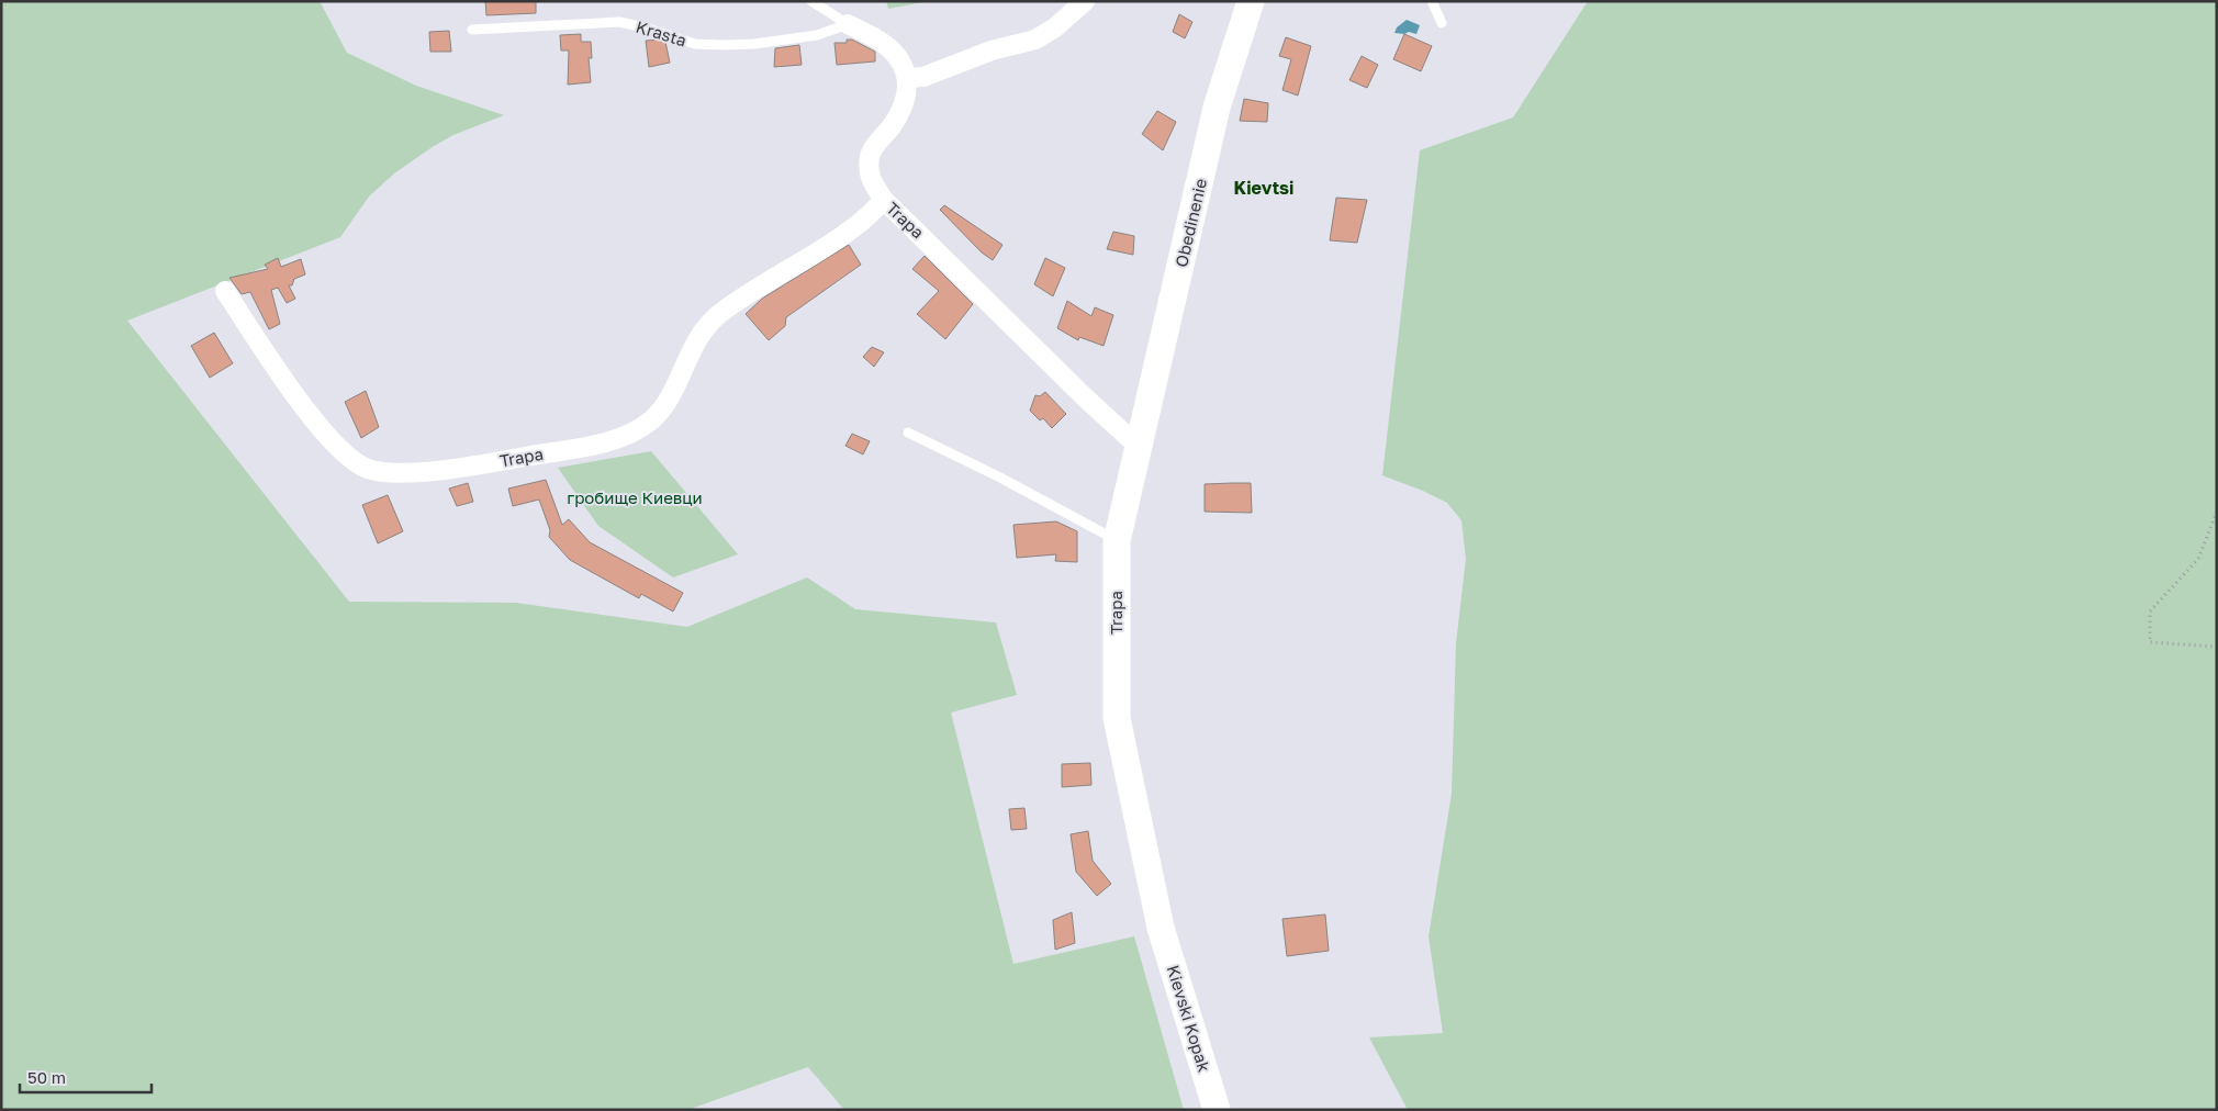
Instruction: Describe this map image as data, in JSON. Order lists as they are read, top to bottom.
{
  "streets": {
    "street": ["Trapa", "Obedinenie", "Kievski Kopak"],
    "lane": ["Krasta"]
  },
  "crossings": [
    ["Trapa", "Obedinenie"],
    ["Trapa", "Kievski Kopak"]
  ],
  "districts": ["Kievtsi"],
  "parks": ["гробище Киевци"],
  "scale_bar": "50 m"
}
